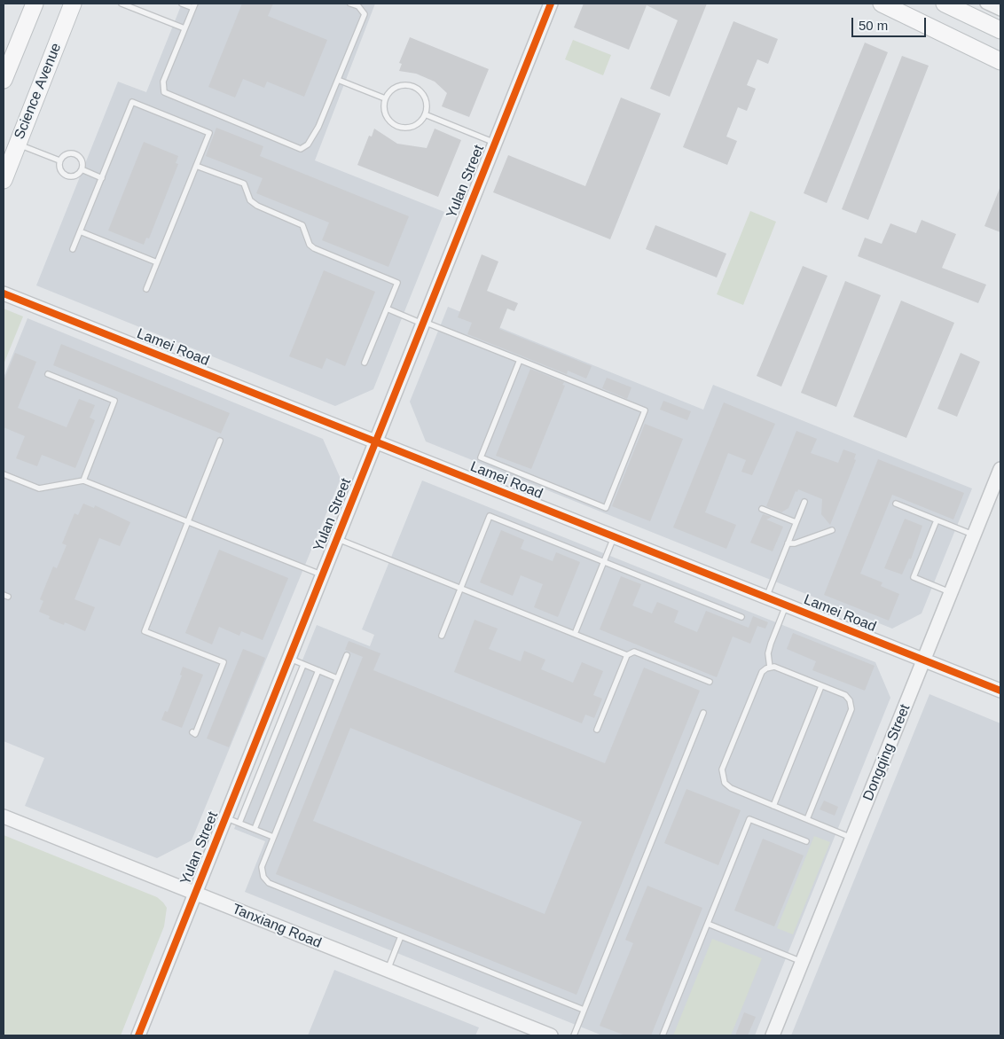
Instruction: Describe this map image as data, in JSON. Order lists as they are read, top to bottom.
{
  "streets": {
    "main road": ["Science Avenue"],
    "street": [
      "Yulan Street",
      "Lamei Road",
      "Dongqing Street",
      "Tanxiang Road"
    ]
  },
  "crossings": [
    ["Yulan Street", "Lamei Road"],
    ["Yulan Street", "Tanxiang Road"],
    ["Lamei Road", "Dongqing Street"]
  ],
  "scale_bar": "50 m"
}
